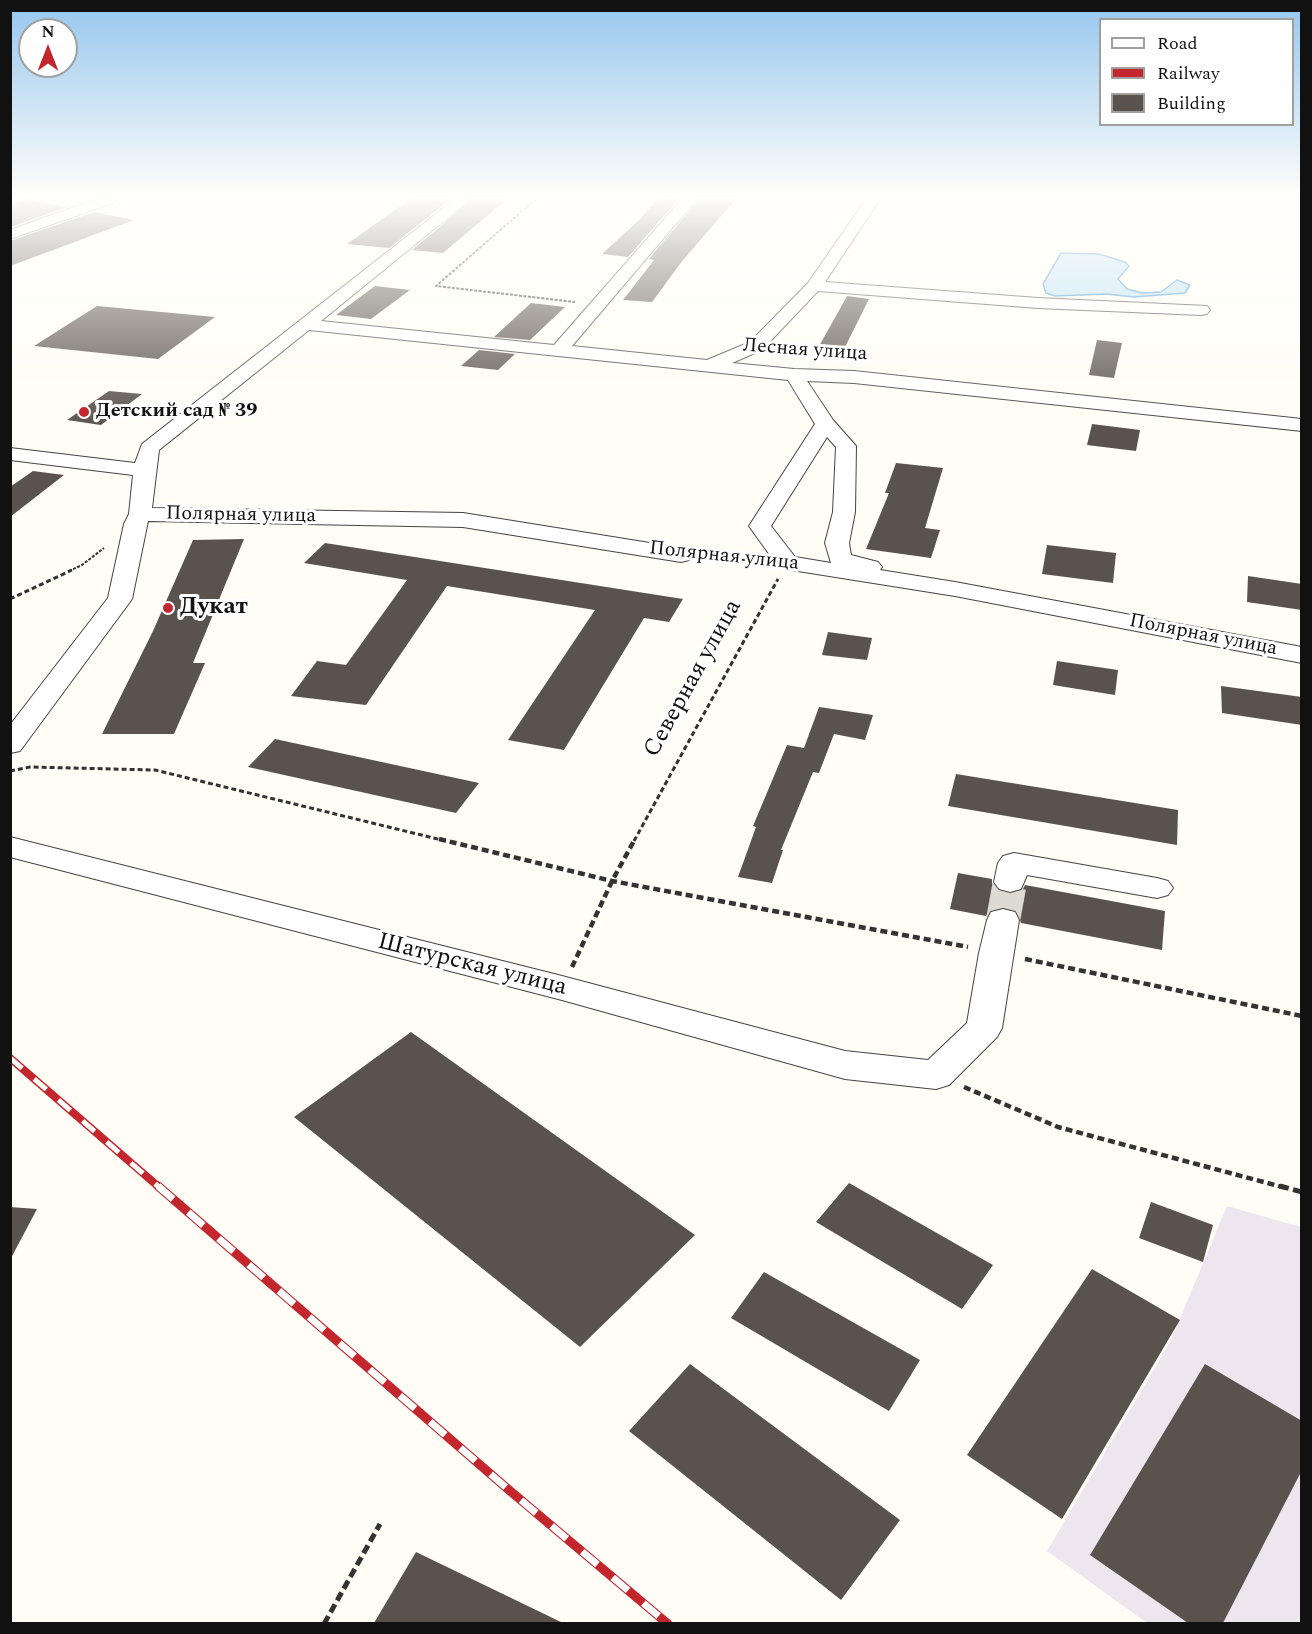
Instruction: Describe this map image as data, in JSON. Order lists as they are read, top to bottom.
{
  "streets": {
    "street": ["Лесная улица", "Полярная улица", "Шатурская улица"],
    "path": ["Северная улица"]
  },
  "crossings": [
    ["Полярная улица", "Северная улица"],
    ["Северная улица", "Шатурская улица"]
  ],
  "places": ["Детский сад № 39", "Дукат"],
  "legend": ["Road", "Railway", "Building"],
  "north": "top"
}
